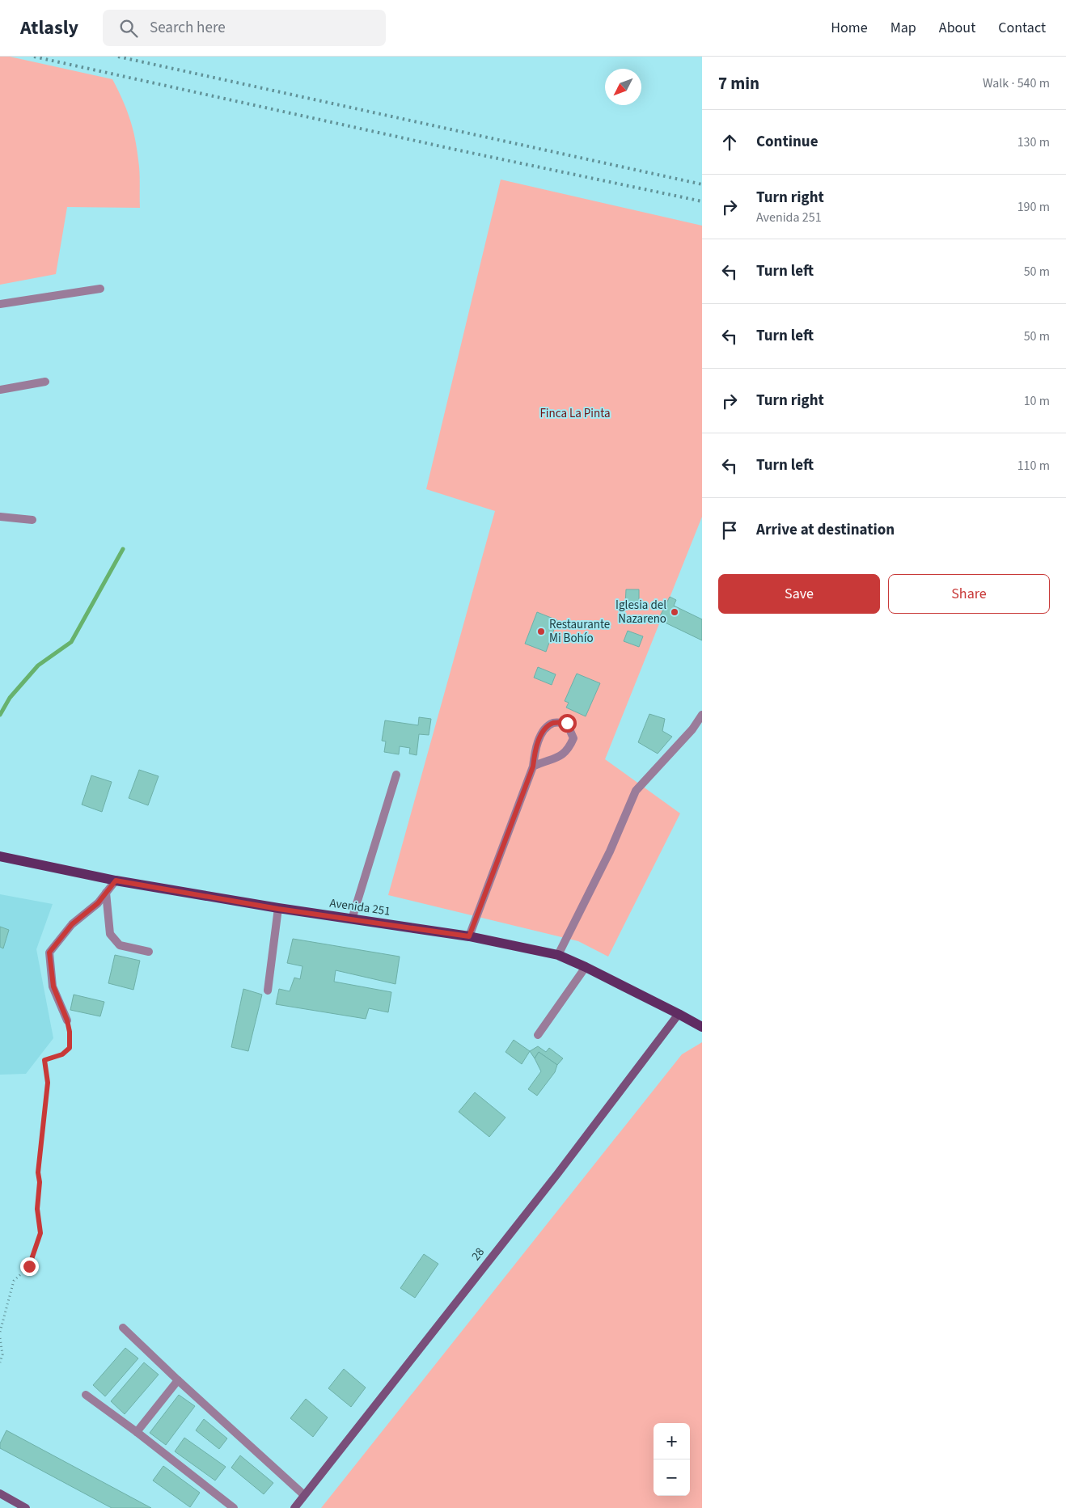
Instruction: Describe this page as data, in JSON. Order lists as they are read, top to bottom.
{
  "streets": {
    "main road": ["Avenida 251"],
    "street": ["28"]
  },
  "crossings": [
    ["Avenida 251", "28"]
  ],
  "parks": ["Finca La Pinta"],
  "places": ["Iglesia del Nazareno", "Restaurante Mi Bohío"],
  "north": "bottom left",
  "page": {
    "header": "Atlasly",
    "search": "Search here",
    "nav": [
      "Home",
      "Map",
      "About",
      "Contact"
    ],
    "heading": ["7 min", "Walk · 540 m"],
    "list": [
      ["Continue", "130 m"],
      ["Turn right", "Avenida 251", "190 m"],
      ["Turn left", "50 m"],
      ["Turn left", "50 m"],
      ["Turn right", "10 m"],
      ["Turn left", "110 m"],
      "Arrive at destination"
    ],
    "buttons": ["Save", "Share"],
    "map_buttons": ["+", "−"]
  }
}
